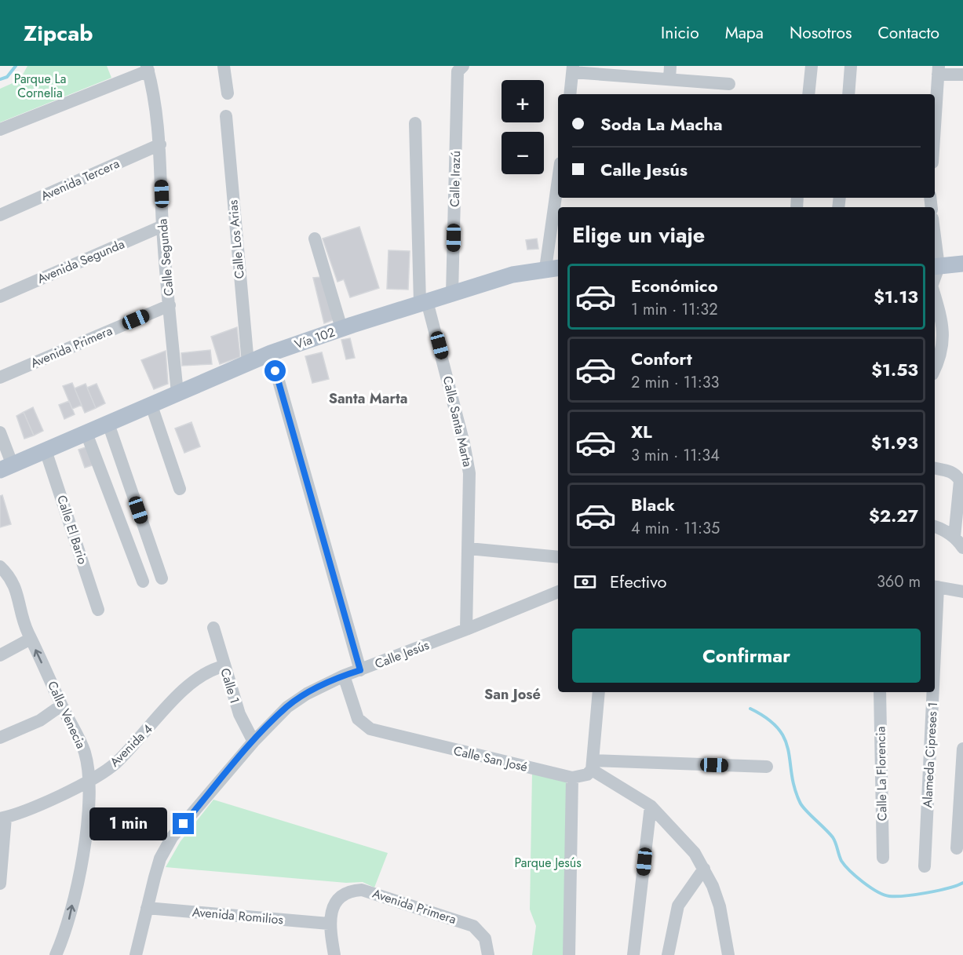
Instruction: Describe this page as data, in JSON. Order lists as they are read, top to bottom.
{
  "streets": {
    "main road": ["Vía 102"],
    "street": [
      "Calle Irazú",
      "Avenida Tercera",
      "Calle Los Arias",
      "Calle Segunda",
      "Avenida Segunda",
      "Avenida Primera",
      "Calle Santa Marta",
      "Calle El Bario",
      "Calle Jesús",
      "Calle 1",
      "Calle Venecia",
      "Avenida 4",
      "Alameda Cipreses 1",
      "Calle San José",
      "Calle La Florencia",
      "Avenida Romilios"
    ]
  },
  "crossings": [
    ["Calle Irazú", "Vía 102"],
    ["Avenida Tercera", "Calle Segunda"],
    ["Calle Los Arias", "Vía 102"],
    ["Calle Segunda", "Avenida Segunda"],
    ["Calle Segunda", "Vía 102"],
    ["Calle Segunda", "Avenida Primera"],
    ["Vía 102", "Calle Santa Marta"],
    ["Vía 102", "Calle El Bario"],
    ["Avenida Primera", "Avenida Romilios"],
    ["Calle Santa Marta", "Calle Jesús"],
    ["Calle Jesús", "Calle 1"],
    ["Calle Jesús", "Calle San José"],
    ["Calle Jesús", "Avenida Romilios"],
    ["Calle 1", "Avenida 4"],
    ["Calle Venecia", "Avenida 4"]
  ],
  "one_way": ["Calle Venecia"],
  "districts": ["Santa Marta", "San José"],
  "parks": ["Parque La Cornelia", "Parque Jesús"],
  "page": {
    "header": "Zipcab",
    "nav": [
      "Inicio",
      "Mapa",
      "Nosotros",
      "Contacto"
    ],
    "map_buttons": ["+", "−"],
    "banner": ["Soda La Macha", "Calle Jesús"],
    "heading": "Elige un viaje",
    "list": [
      {
        "name": "Económico",
        "note": "1 min · 11:32",
        "value": "$1.13"
      },
      {
        "name": "Confort",
        "note": "2 min · 11:33",
        "value": "$1.53"
      },
      {
        "name": "XL",
        "note": "3 min · 11:34",
        "value": "$1.93"
      },
      {
        "name": "Black",
        "note": "4 min · 11:35",
        "value": "$2.27"
      }
    ],
    "pay": ["Efectivo", "360 m"],
    "buttons": "Confirmar",
    "bubble": "1 min"
  }
}
